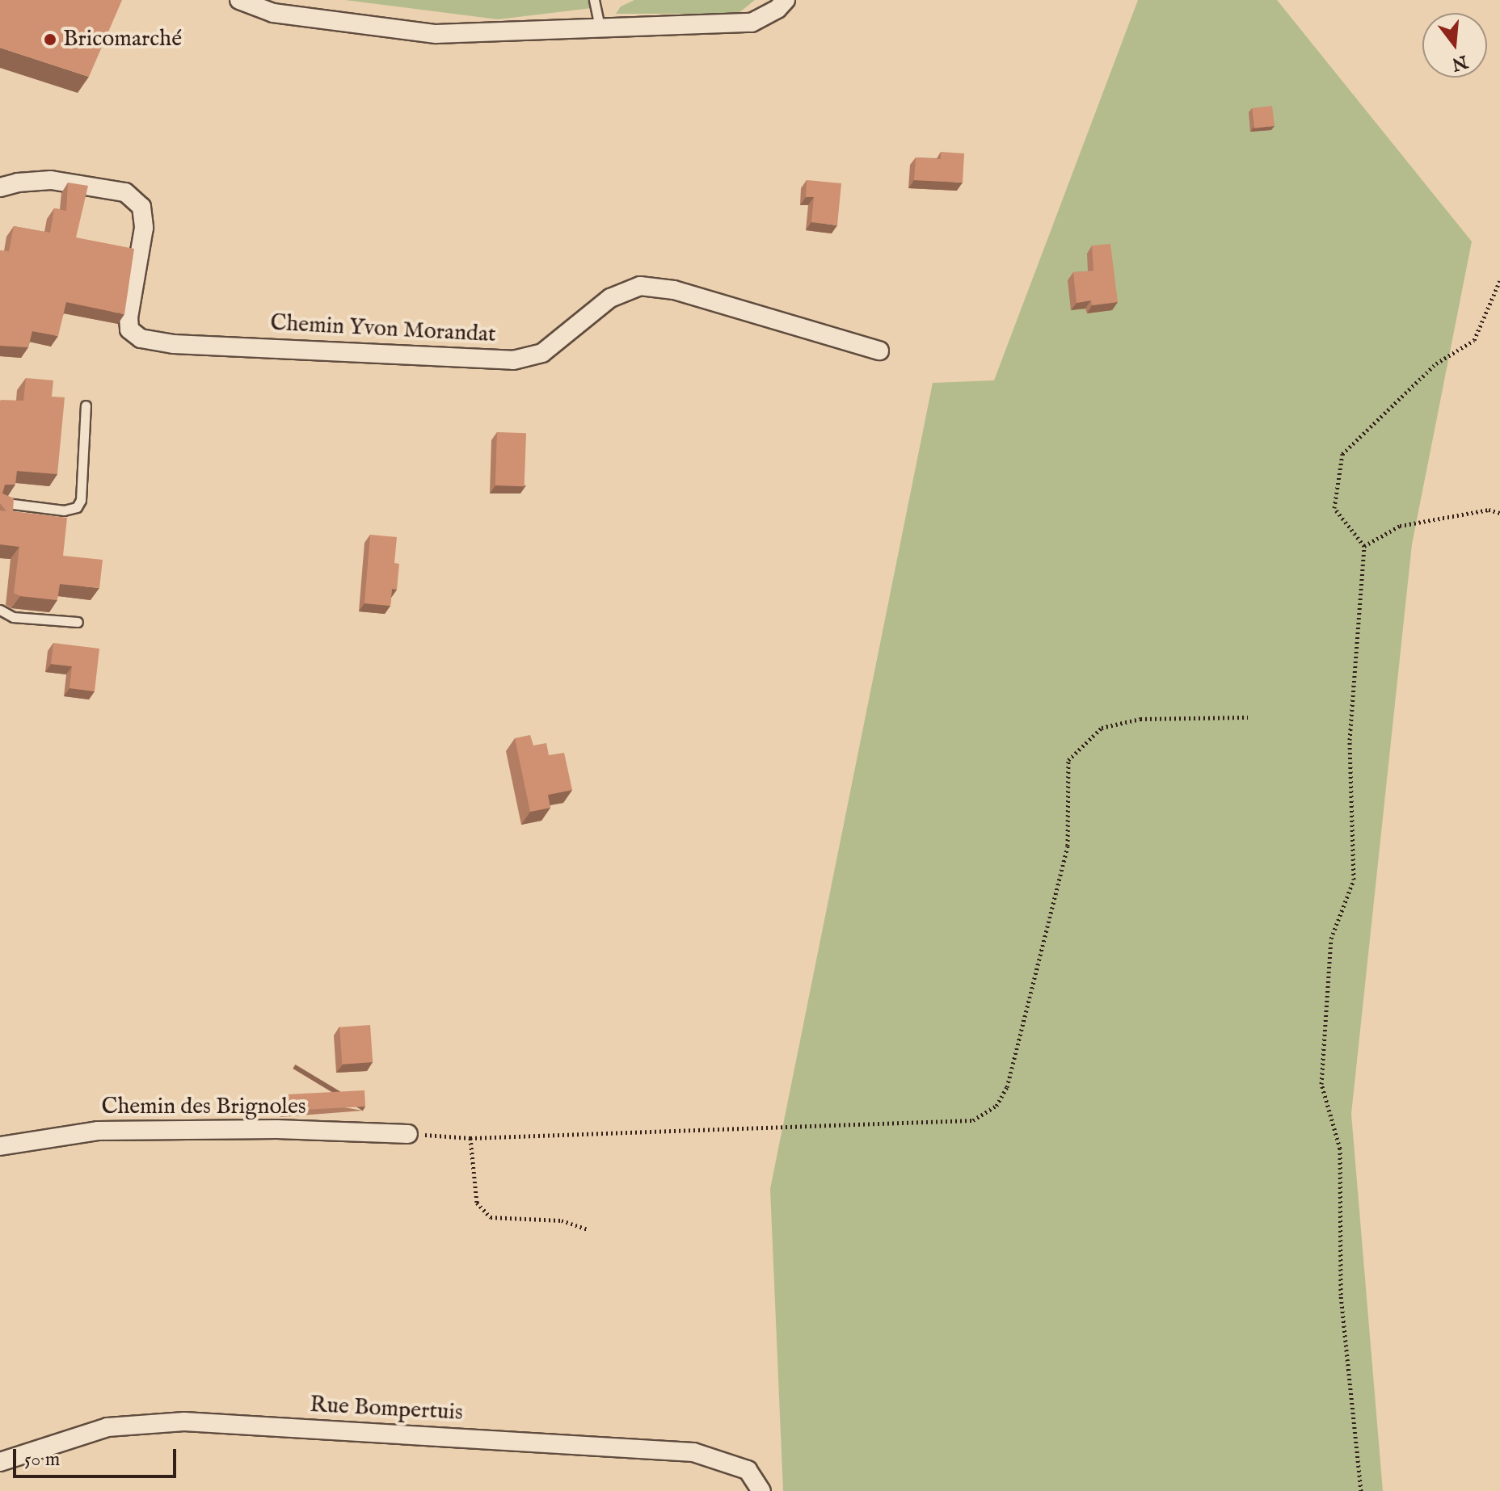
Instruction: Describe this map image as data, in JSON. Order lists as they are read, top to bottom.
{
  "streets": {
    "street": ["Chemin Yvon Morandat", "Chemin des Brignoles", "Rue Bompertuis"]
  },
  "places": ["Bricomarché"],
  "scale_bar": "50 m",
  "north": "bottom"
}
